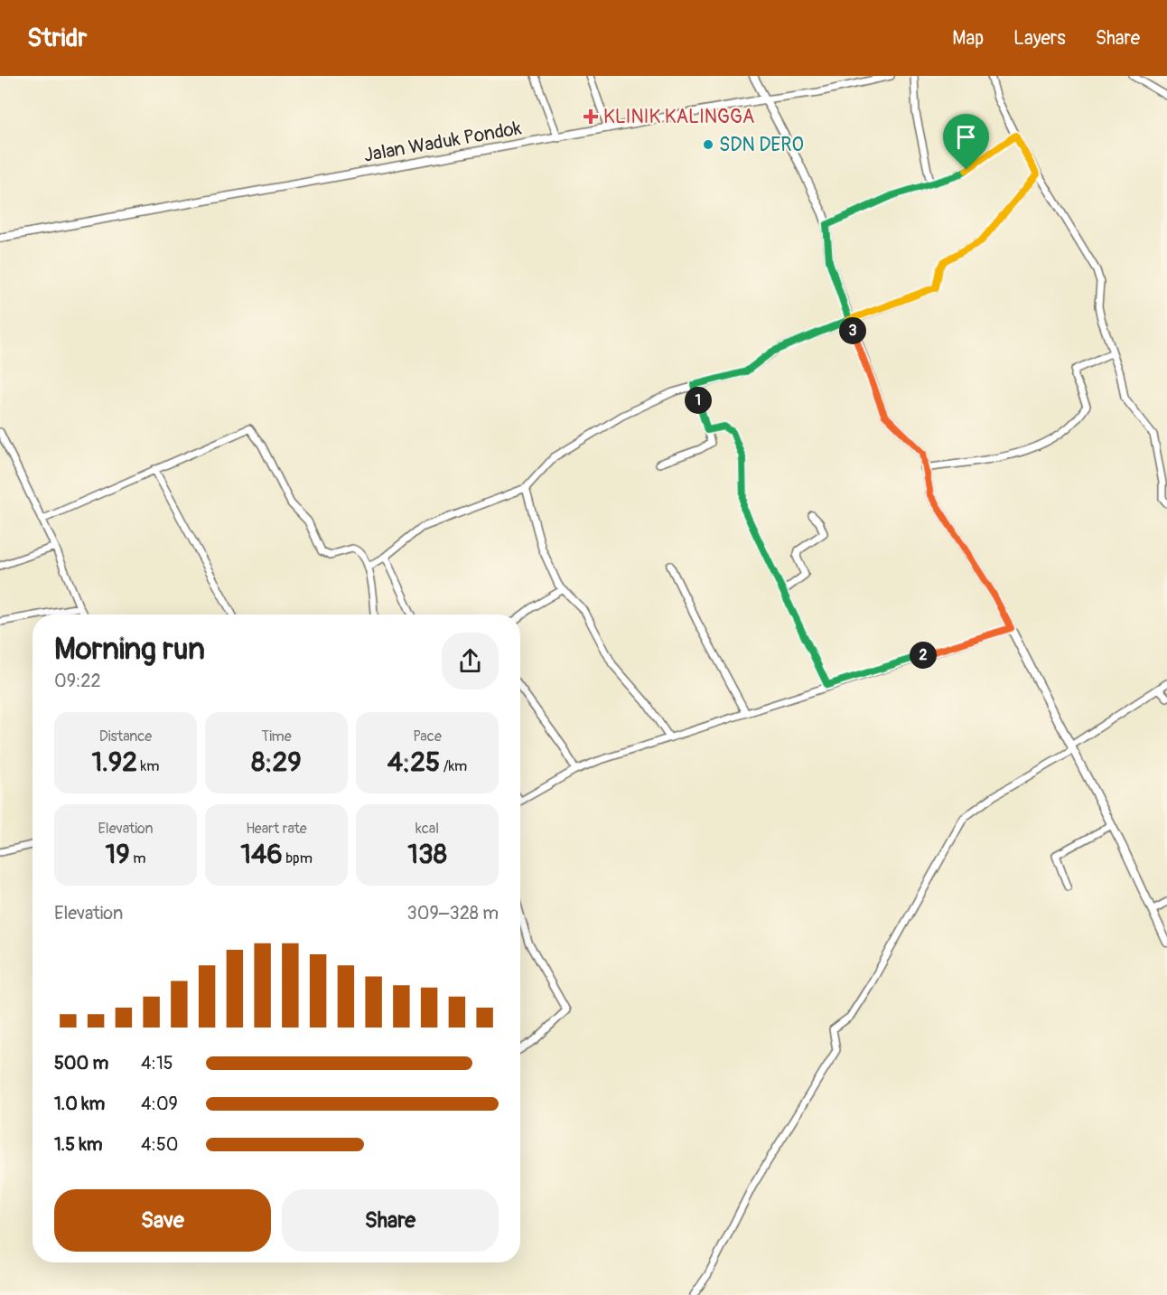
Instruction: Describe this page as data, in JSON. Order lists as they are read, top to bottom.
{
  "streets": {
    "street": ["Jalan Waduk Pondok"]
  },
  "places": {
    "health": ["KLINIK KALINGGA"],
    "other": ["SDN DERO"]
  },
  "page": {
    "header": "Stridr",
    "nav": ["Map", "Layers", "Share"],
    "pins": ["3", "1", "2"],
    "heading": ["Morning run", "09:22"],
    "stats": [
      ["Distance", "1.92 km"],
      ["Time", "8:29"],
      ["Pace", "4:25 /km"],
      ["Elevation", "19 m"],
      ["Heart rate", "146 bpm"],
      ["kcal", "138"]
    ],
    "chart": ["Elevation", "309–328 m"],
    "list": [
      {
        "name": "500 m",
        "note": "4:15"
      },
      {
        "name": "1.0 km",
        "note": "4:09"
      },
      {
        "name": "1.5 km",
        "note": "4:50"
      }
    ],
    "buttons": ["Save", "Share"]
  }
}
